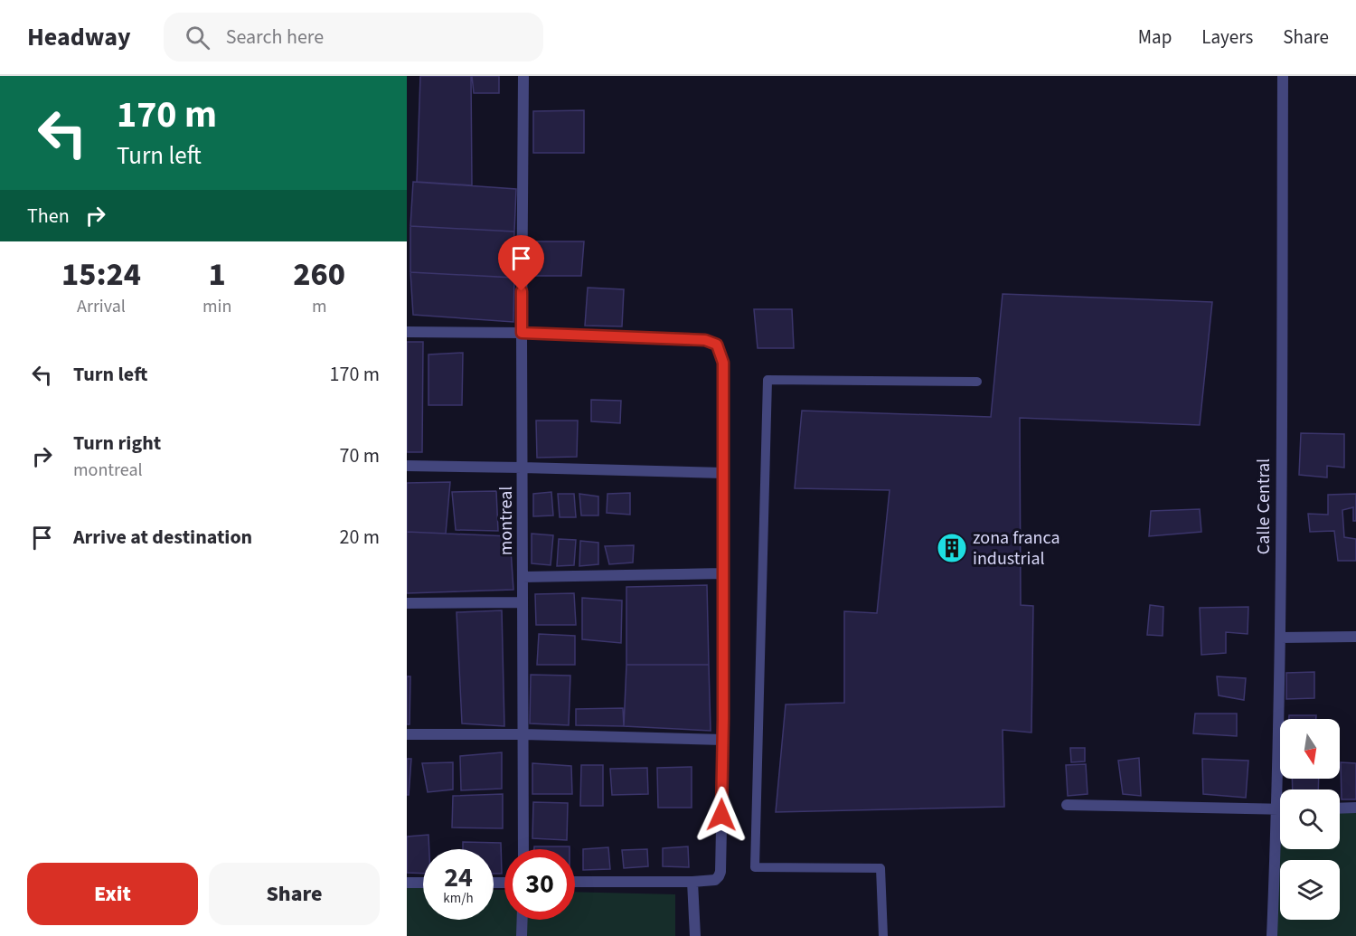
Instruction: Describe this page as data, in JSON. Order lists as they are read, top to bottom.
{
  "streets": {
    "street": ["Calle Central", "montreal"]
  },
  "places": {
    "building": ["zona franca industrial"]
  },
  "north": "bottom",
  "page": {
    "header": "Headway",
    "search": "Search here",
    "nav": ["Map", "Layers", "Share"],
    "turn": ["170 m", "Turn left"],
    "then": "Then",
    "eta": [
      "15:24",
      "Arrival",
      "1",
      "min",
      "260",
      "m"
    ],
    "list": [
      {
        "name": "Turn left",
        "value": "170 m"
      },
      {
        "name": "Turn right",
        "note": "montreal",
        "value": "70 m"
      },
      {
        "name": "Arrive at destination",
        "value": "20 m"
      }
    ],
    "speed": "24 km/h",
    "limit": "30",
    "buttons": ["Exit", "Share"]
  }
}
